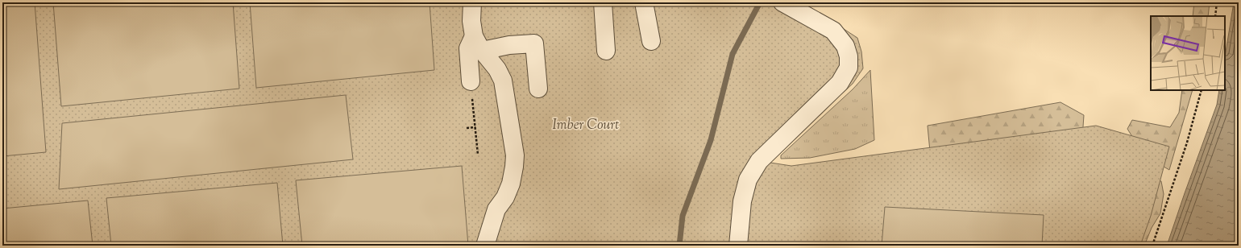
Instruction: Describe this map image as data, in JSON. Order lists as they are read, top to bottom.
{
  "parks": ["Imber Court"]
}
